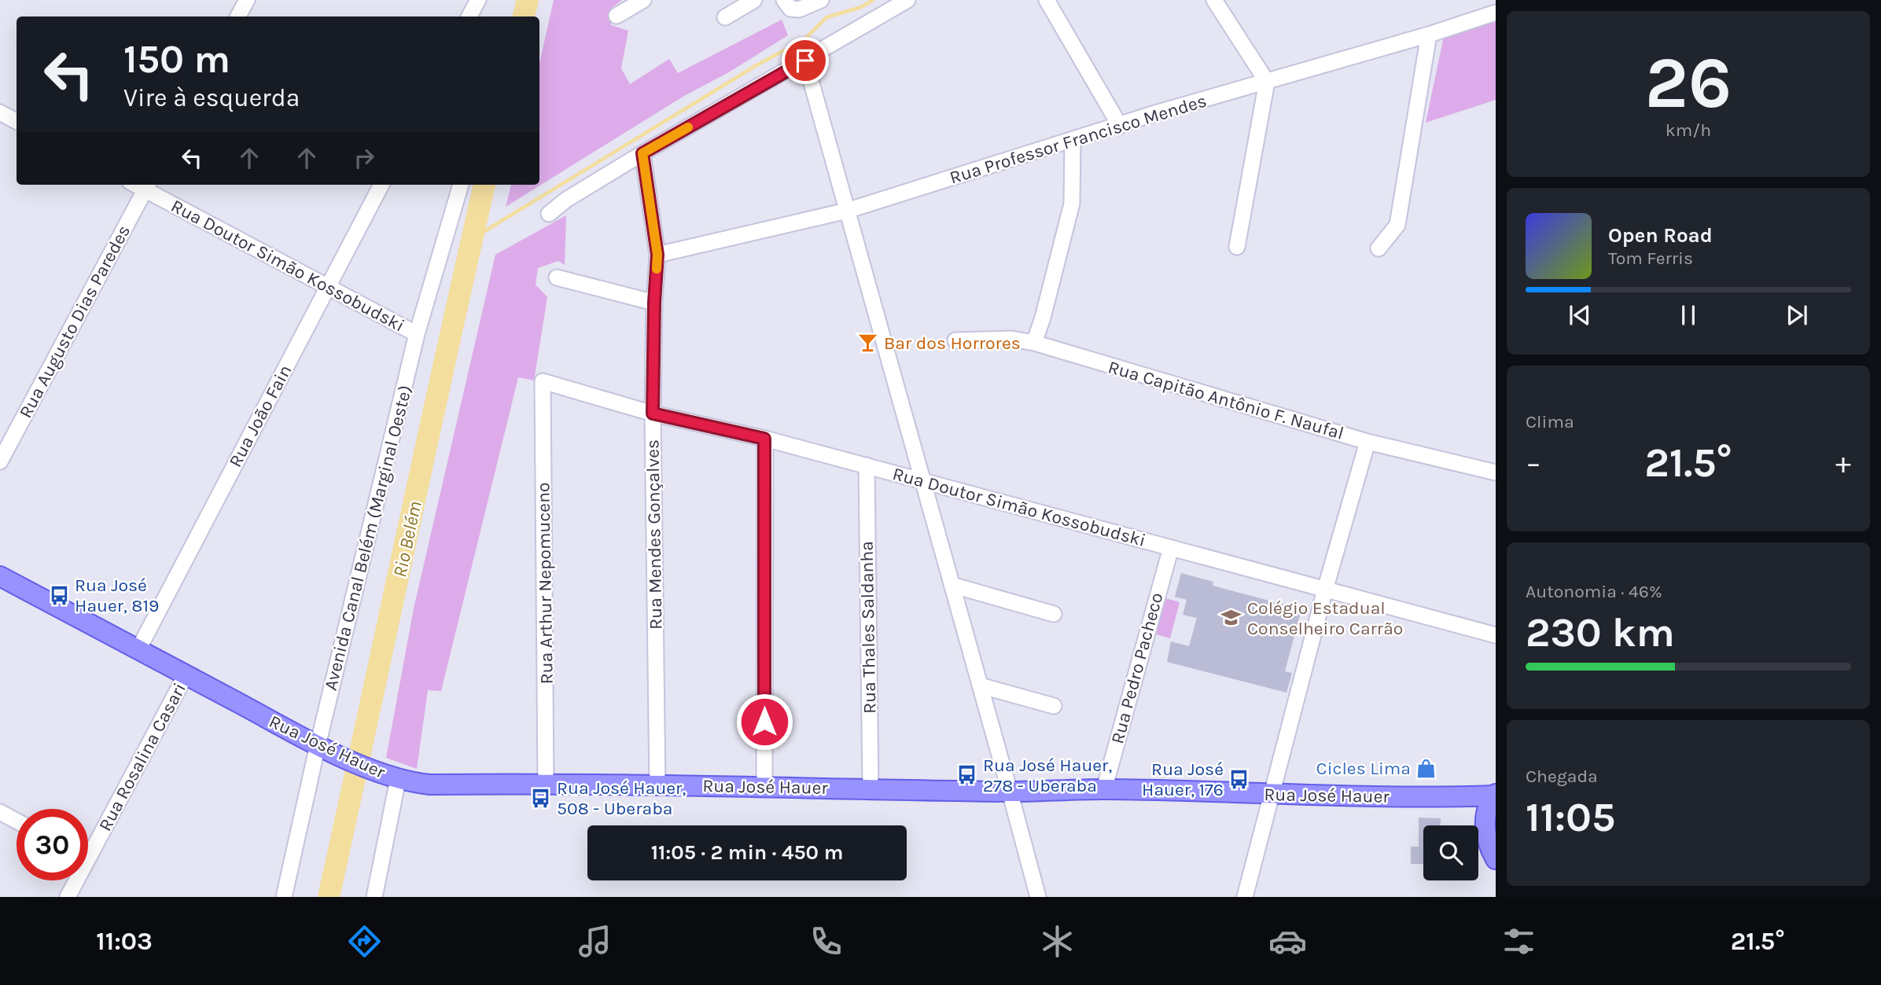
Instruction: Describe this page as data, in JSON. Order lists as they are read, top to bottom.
{
  "streets": {
    "main road": ["Rua José Hauer"],
    "street": [
      "Rua Professor Francisco Mendes",
      "Rua Doutor Simão Kossobudski",
      "Rua Augusto Dias Paredes",
      "Rua Capitão Antônio F. Naufal",
      "Rua João Fain",
      "Rua Mendes Gonçalves",
      "Avenida Canal Belém (Marginal Oeste)",
      "Rua Arthur Nepomuceno",
      "Rua Thales Saldanha",
      "Rua Pedro Pacheco",
      "Rua Rosalina Casari"
    ]
  },
  "crossings": [
    ["Rua Professor Francisco Mendes", "Rua Mendes Gonçalves"],
    ["Rua Doutor Simão Kossobudski", "Rua Augusto Dias Paredes"],
    ["Rua Doutor Simão Kossobudski", "Rua João Fain"],
    ["Rua Doutor Simão Kossobudski", "Rua Mendes Gonçalves"],
    ["Rua Doutor Simão Kossobudski", "Avenida Canal Belém (Marginal Oeste)"],
    ["Rua Doutor Simão Kossobudski", "Rua Arthur Nepomuceno"],
    ["Rua Doutor Simão Kossobudski", "Rua Thales Saldanha"],
    ["Rua Doutor Simão Kossobudski", "Rua Pedro Pacheco"],
    ["Rua João Fain", "Rua José Hauer"],
    ["Rua Mendes Gonçalves", "Rua José Hauer"],
    ["Avenida Canal Belém (Marginal Oeste)", "Rua José Hauer"],
    ["Rua Arthur Nepomuceno", "Rua José Hauer"],
    ["Rua Thales Saldanha", "Rua José Hauer"],
    ["Rua Pedro Pacheco", "Rua José Hauer"],
    ["Rua José Hauer", "Rua Rosalina Casari"]
  ],
  "water": ["Rio Belém"],
  "places": {
    "bar": ["Bar dos Horrores"],
    "bus stop": [
      "Rua José Hauer, 819",
      "Rua José Hauer, 278 - Uberaba",
      "Rua José Hauer, 176",
      "Rua José Hauer, 508 - Uberaba"
    ],
    "school or university": ["Colégio Estadual Conselheiro Carrão"],
    "shop": ["Cicles Lima"]
  },
  "page": {
    "tile": [
      ["26", "km/h"],
      "Clima",
      ["Autonomia · 46%", "230 km"],
      ["Chegada", "11:05"]
    ],
    "turn": ["150 m", "Vire à esquerda"],
    "song": ["Open Road", "Tom Ferris"],
    "heat": ["−", "21.5°", "+"],
    "limit": "30",
    "trip": "11:05 · 2 min · 450 m",
    "tabs": ["11:03", "21.5°"]
  }
}
